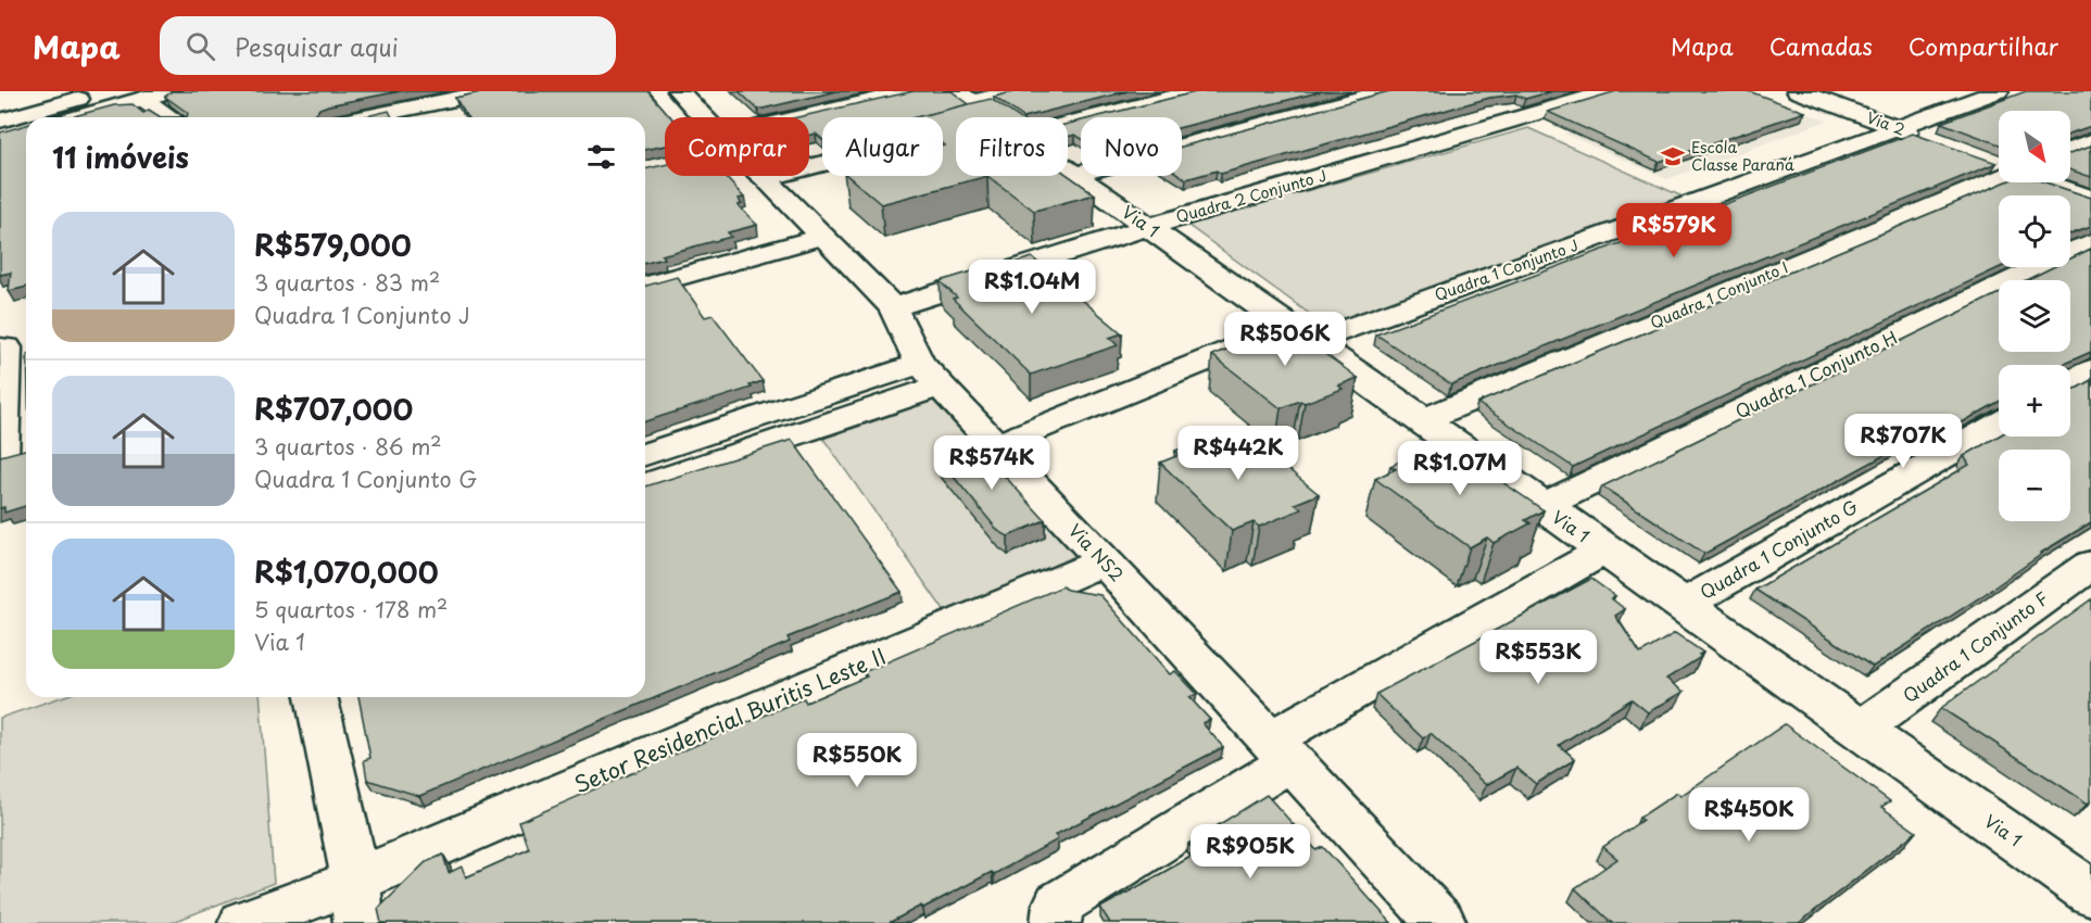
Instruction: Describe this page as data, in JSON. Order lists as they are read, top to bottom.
{
  "streets": {
    "street": [
      "Via 2",
      "Quadra 2 Conjunto J",
      "Via 1",
      "Quadra 1 Conjunto J",
      "Quadra 1 Conjunto I",
      "Quadra 1 Conjunto H",
      "Quadra 1 Conjunto G",
      "Via NS2",
      "Quadra 1 Conjunto F",
      "Setor Residencial Buritis Leste II"
    ]
  },
  "crossings": [
    ["Via 2", "Quadra 1 Conjunto J"],
    ["Quadra 2 Conjunto J", "Via 1"],
    ["Quadra 2 Conjunto J", "Via NS2"],
    ["Via 1", "Quadra 1 Conjunto J"],
    ["Via 1", "Quadra 1 Conjunto I"],
    ["Via 1", "Quadra 1 Conjunto H"],
    ["Via 1", "Quadra 1 Conjunto G"],
    ["Via 1", "Quadra 1 Conjunto F"],
    ["Quadra 1 Conjunto J", "Via NS2"],
    ["Via NS2", "Setor Residencial Buritis Leste II"]
  ],
  "places": {
    "school or university": ["Escola Classe Paraná"]
  },
  "north": "bottom right",
  "page": {
    "header": "Mapa",
    "search": "Pesquisar aqui",
    "nav": ["Mapa", "Camadas", "Compartilhar"],
    "map_buttons": ["+", "−"],
    "chip": [
      "Comprar",
      "Alugar",
      "Filtros",
      "Novo"
    ],
    "heading": "11 imóveis",
    "list": [
      {
        "name": "R$579,000",
        "note": "3 quartos · 83 m² · Quadra 1 Conjunto J"
      },
      {
        "name": "R$707,000",
        "note": "3 quartos · 86 m² · Quadra 1 Conjunto G"
      },
      {
        "name": "R$1,070,000",
        "note": "5 quartos · 178 m² · Via 1"
      }
    ],
    "price": [
      "R$579K",
      "R$1.04M",
      "R$506K",
      "R$707K",
      "R$442K",
      "R$574K",
      "R$1.07M",
      "R$553K",
      "R$550K",
      "R$450K",
      "R$905K"
    ]
  }
}
